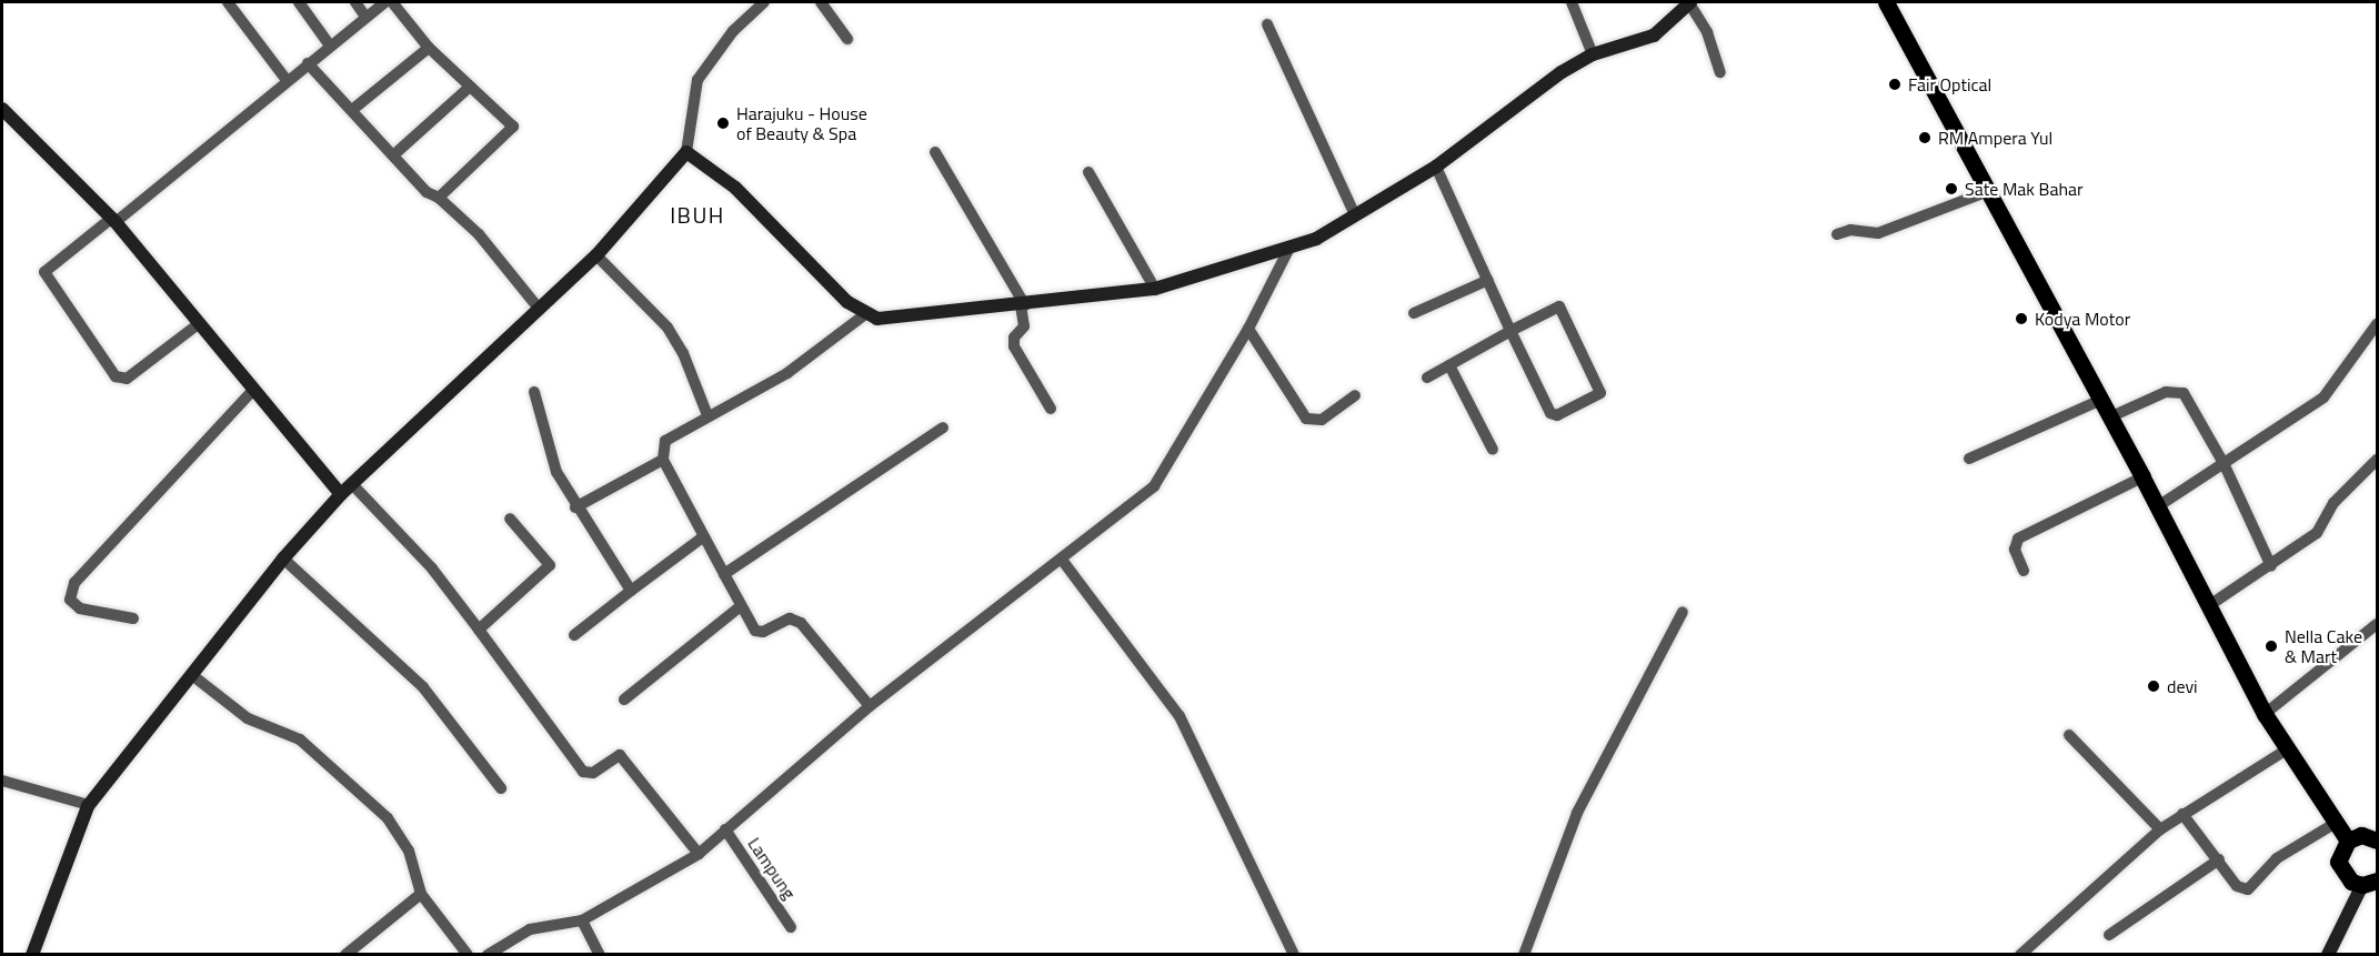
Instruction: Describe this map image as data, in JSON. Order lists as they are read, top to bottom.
{
  "streets": {
    "street": ["Lampung"]
  },
  "districts": ["IBUH"],
  "places": [
    "Fair Optical",
    "Harajuku - House of Beauty & Spa",
    "RM Ampera Yul",
    "Sate Mak Bahar",
    "Kodya Motor",
    "Nella Cake & Mart",
    "devi"
  ]
}
